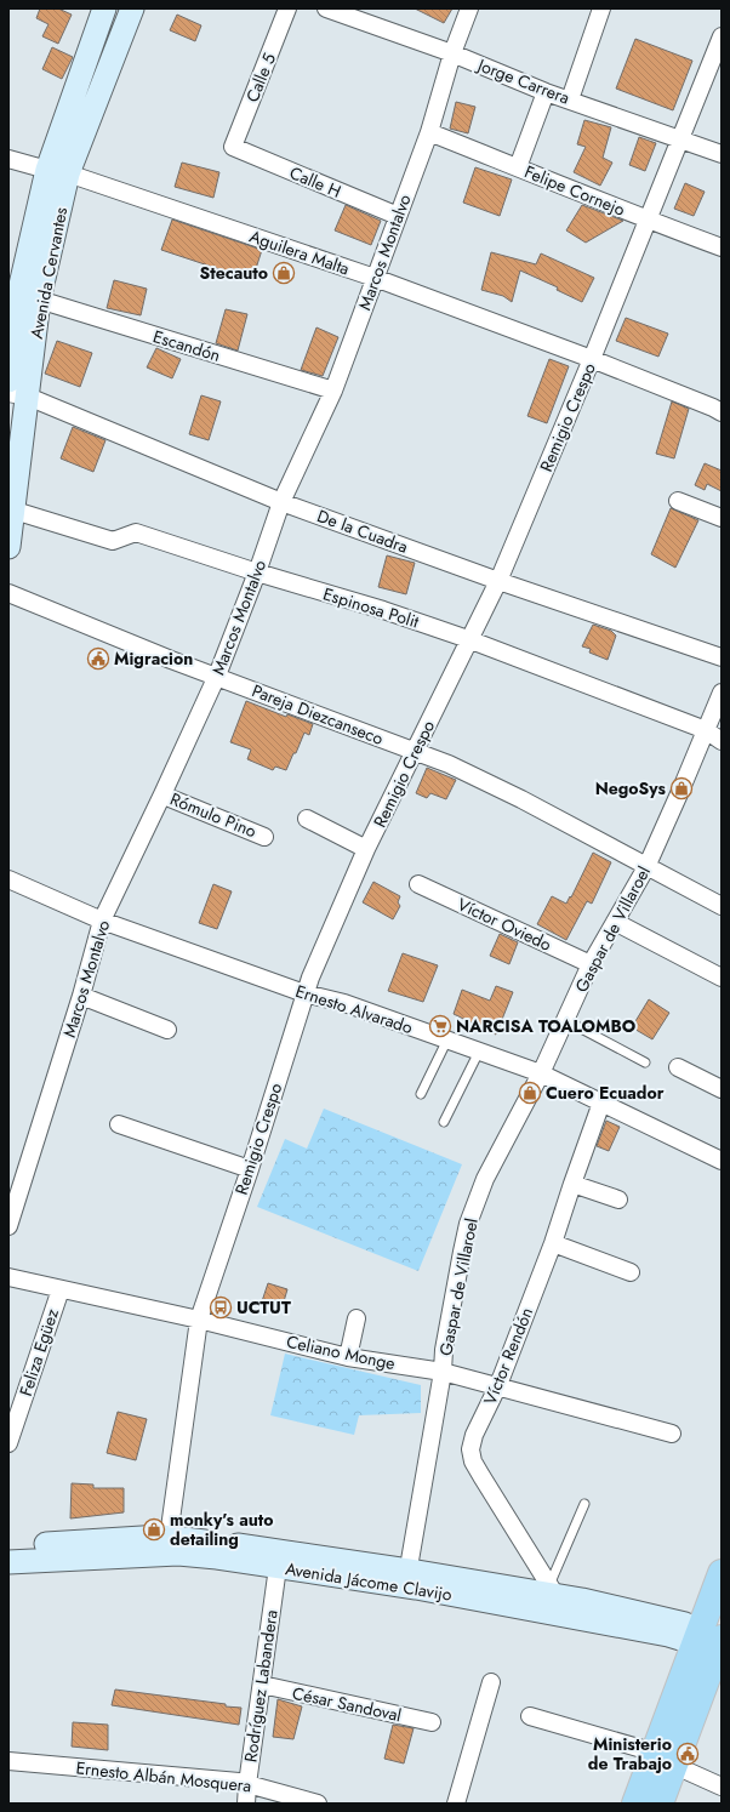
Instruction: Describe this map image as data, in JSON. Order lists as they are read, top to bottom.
{
  "streets": {
    "street": [
      "Calle 5",
      "Jorge Carrera",
      "Calle H",
      "Felipe Cornejo",
      "Aguilera Malta",
      "Marcos Montalvo",
      "Avenida Cervantes",
      "Escandón",
      "Remigio Crespo",
      "De la Cuadra",
      "Espinosa Polit",
      "Pareja Diezcanseco",
      "Rómulo Pino",
      "Víctor Oviedo",
      "Gaspar de Villaroel",
      "Ernesto Alvarado",
      "Feliza Egüez",
      "Celiano Monge",
      "Víctor Rendón",
      "Avenida Jácome Clavijo",
      "Rodríguez Labandera",
      "César Sandoval",
      "Ernesto Albán Mosquera"
    ]
  },
  "crossings": [
    ["Calle 5", "Calle H"],
    ["Jorge Carrera", "Marcos Montalvo"],
    ["Jorge Carrera", "Remigio Crespo"],
    ["Calle H", "Marcos Montalvo"],
    ["Felipe Cornejo", "Marcos Montalvo"],
    ["Felipe Cornejo", "Remigio Crespo"],
    ["Aguilera Malta", "Marcos Montalvo"],
    ["Aguilera Malta", "Avenida Cervantes"],
    ["Aguilera Malta", "Remigio Crespo"],
    ["Marcos Montalvo", "Escandón"],
    ["Marcos Montalvo", "De la Cuadra"],
    ["Marcos Montalvo", "Espinosa Polit"],
    ["Marcos Montalvo", "Pareja Diezcanseco"],
    ["Marcos Montalvo", "Rómulo Pino"],
    ["Marcos Montalvo", "Ernesto Alvarado"],
    ["Avenida Cervantes", "Escandón"],
    ["Avenida Cervantes", "De la Cuadra"],
    ["Avenida Cervantes", "Espinosa Polit"],
    ["Remigio Crespo", "De la Cuadra"],
    ["Remigio Crespo", "Espinosa Polit"],
    ["Remigio Crespo", "Pareja Diezcanseco"],
    ["Remigio Crespo", "Ernesto Alvarado"],
    ["Remigio Crespo", "Celiano Monge"],
    ["Remigio Crespo", "Avenida Jácome Clavijo"],
    ["Espinosa Polit", "Gaspar de Villaroel"],
    ["Pareja Diezcanseco", "Gaspar de Villaroel"],
    ["Víctor Oviedo", "Gaspar de Villaroel"],
    ["Gaspar de Villaroel", "Ernesto Alvarado"],
    ["Gaspar de Villaroel", "Celiano Monge"],
    ["Gaspar de Villaroel", "Avenida Jácome Clavijo"],
    ["Ernesto Alvarado", "Víctor Rendón"],
    ["Feliza Egüez", "Celiano Monge"],
    ["Celiano Monge", "Víctor Rendón"],
    ["Víctor Rendón", "Avenida Jácome Clavijo"],
    ["Avenida Jácome Clavijo", "Rodríguez Labandera"],
    ["Rodríguez Labandera", "César Sandoval"],
    ["Rodríguez Labandera", "Ernesto Albán Mosquera"]
  ],
  "places": {
    "shop": [
      "Stecauto",
      "NegoSys",
      "Cuero Ecuador",
      "monky’s auto detailing"
    ],
    "public building": ["Migracion", "Ministerio de Trabajo"],
    "supermarket": ["NARCISA TOALOMBO"],
    "bus stop": ["UCTUT"]
  }
}
